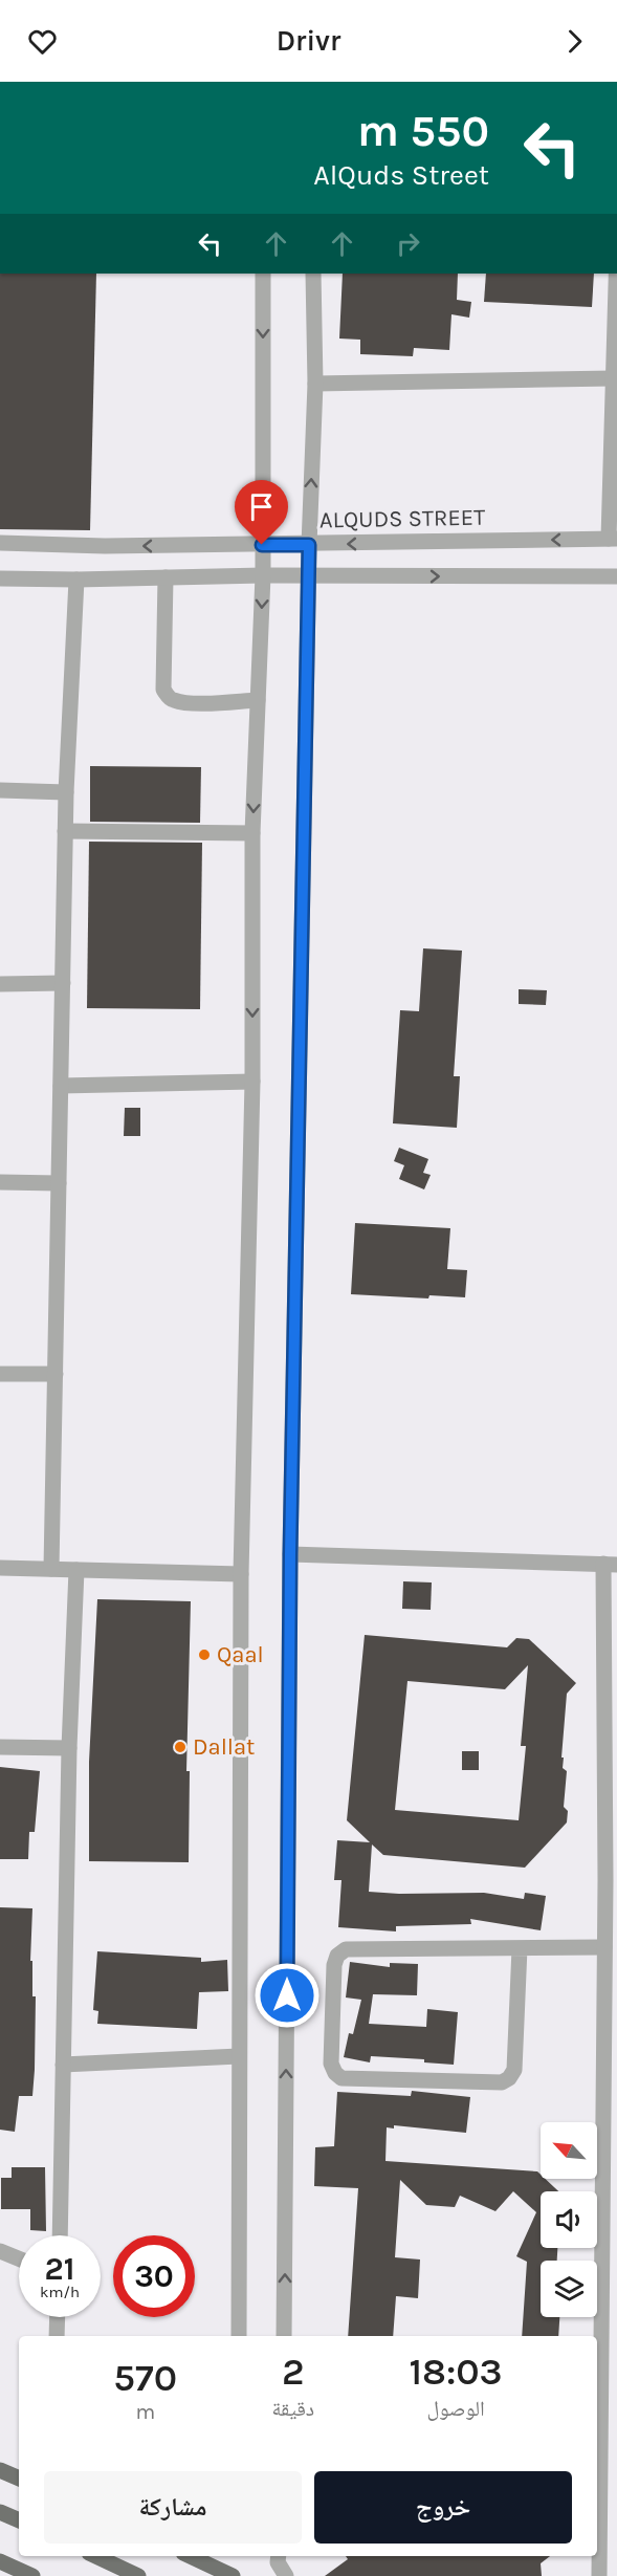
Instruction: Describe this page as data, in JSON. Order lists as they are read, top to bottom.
{
  "streets": {
    "street": ["ALQUDS STREET"]
  },
  "places": ["Qaal", "Dallat"],
  "north": "top left",
  "page": {
    "header": "Drivr",
    "turn": ["550 m", "AlQuds Street"],
    "speed": "21 km/h",
    "limit": "30",
    "eta": [
      "18:03",
      "الوصول",
      "2",
      "دقيقة",
      "570",
      "m"
    ],
    "buttons": ["خروج", "مشاركة"]
  }
}
